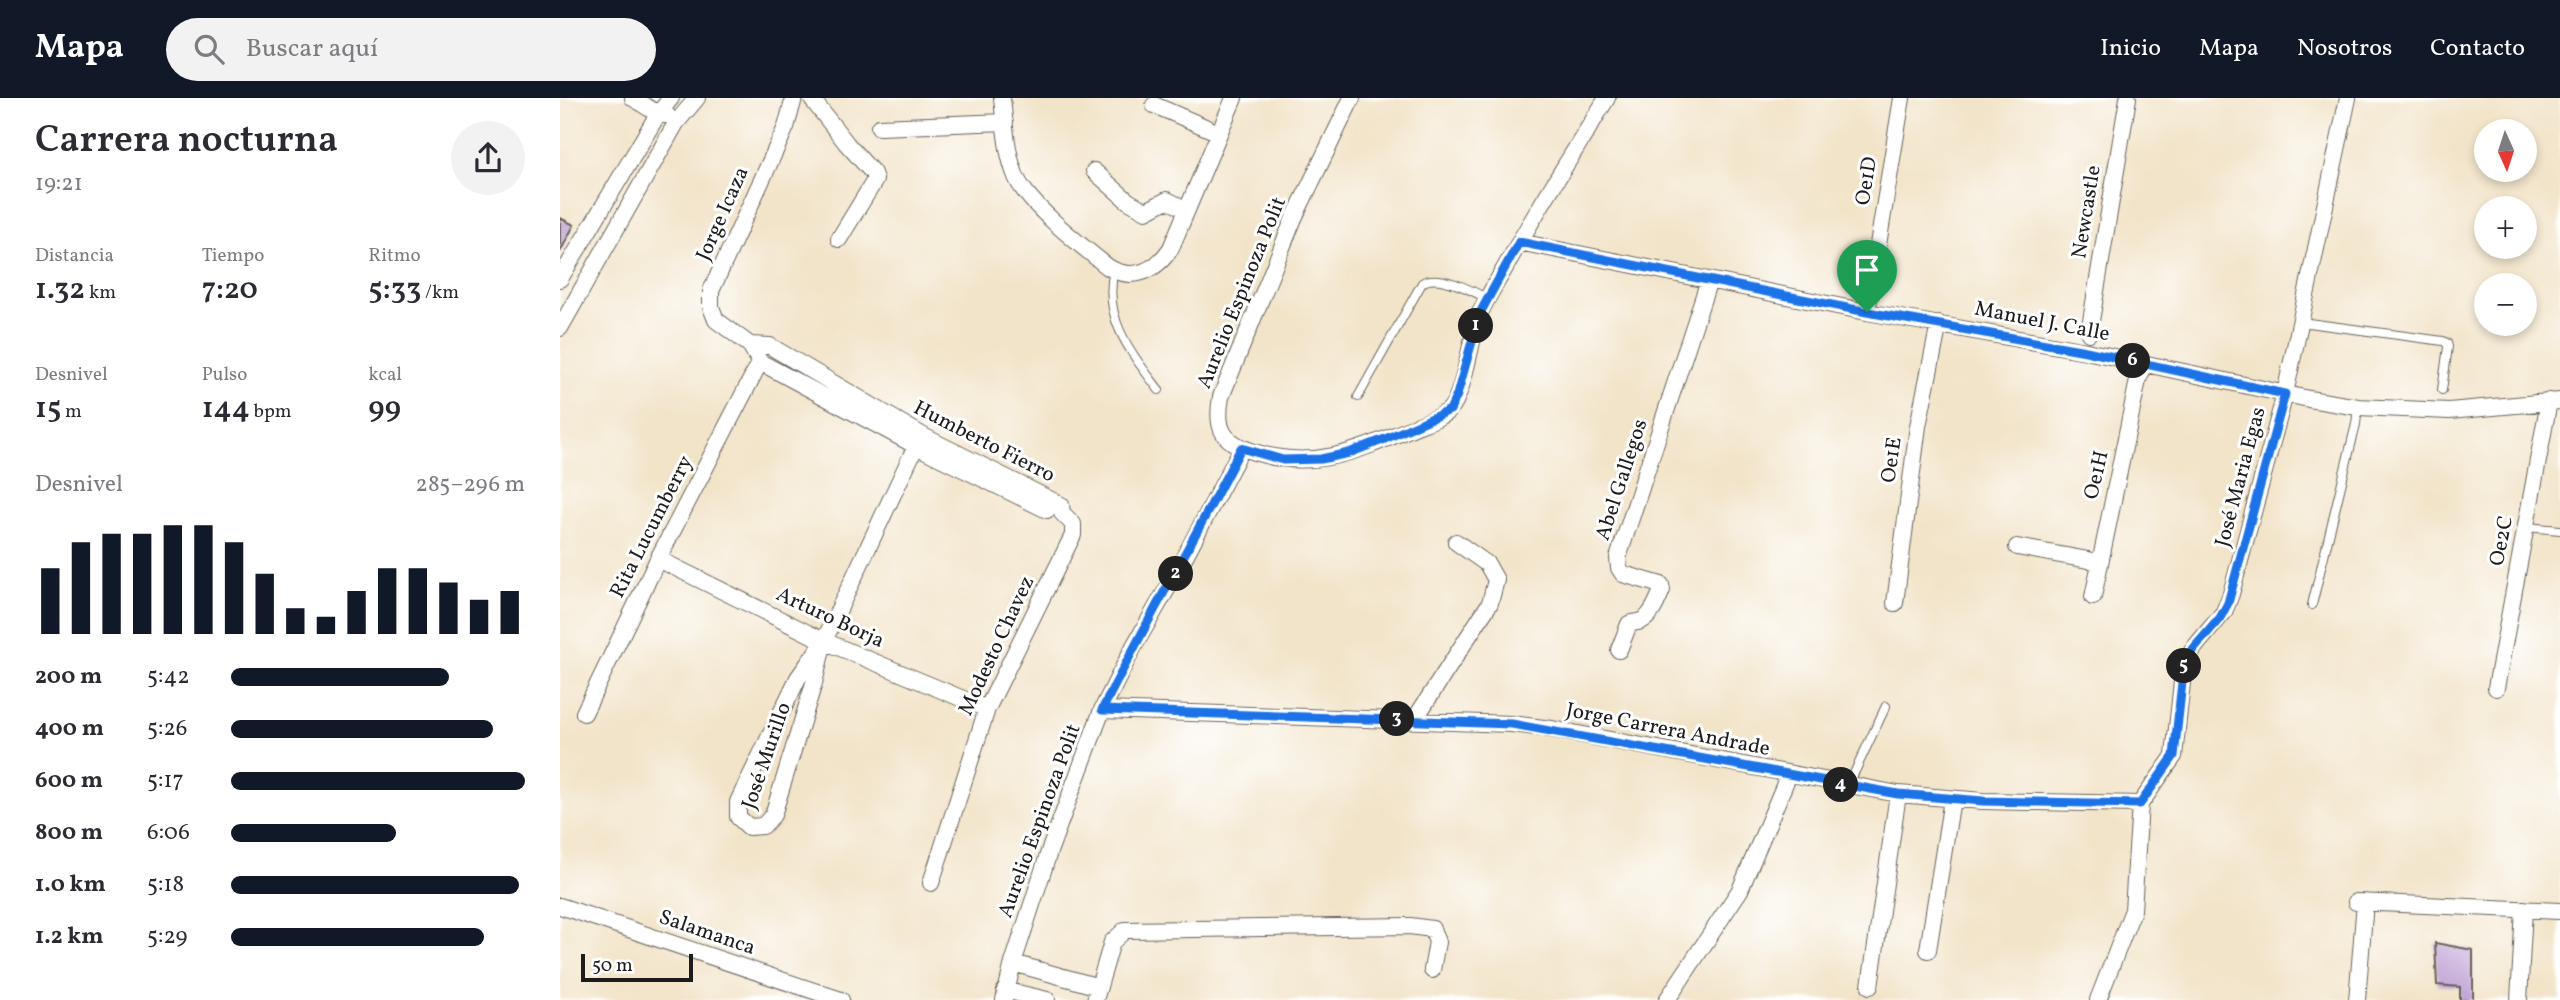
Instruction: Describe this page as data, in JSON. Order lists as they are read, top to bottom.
{
  "streets": {
    "street": [
      "Oe1D",
      "Newcastle",
      "Jorge Icaza",
      "Aurelio Espinoza Polit",
      "Manuel J. Calle",
      "Humberto Fierro",
      "Oe1E",
      "Oe1H",
      "José Maria Egas",
      "Abel Gallegos",
      "Rita Lucumberry",
      "Oe2C",
      "Arturo Borja",
      "Modesto Chavez",
      "Jorge Carrera Andrade",
      "José Murillo",
      "Salamanca"
    ]
  },
  "crossings": [
    ["Oe1D", "Manuel J. Calle"],
    ["Jorge Icaza", "Humberto Fierro"],
    ["Aurelio Espinoza Polit", "Jorge Carrera Andrade"],
    ["Manuel J. Calle", "Oe1E"],
    ["Manuel J. Calle", "Oe1H"],
    ["Manuel J. Calle", "José Maria Egas"],
    ["Manuel J. Calle", "Abel Gallegos"],
    ["Manuel J. Calle", "Oe2C"],
    ["Humberto Fierro", "Rita Lucumberry"],
    ["Humberto Fierro", "Modesto Chavez"],
    ["Humberto Fierro", "José Murillo"],
    ["José Maria Egas", "Jorge Carrera Andrade"],
    ["Rita Lucumberry", "Arturo Borja"],
    ["Arturo Borja", "Modesto Chavez"],
    ["Arturo Borja", "José Murillo"]
  ],
  "scale_bar": "50 m",
  "north": "bottom",
  "page": {
    "header": "Mapa",
    "search": "Buscar aquí",
    "nav": [
      "Inicio",
      "Mapa",
      "Nosotros",
      "Contacto"
    ],
    "heading": ["Carrera nocturna", "19:21"],
    "map_buttons": ["+", "−"],
    "stats": [
      ["Distancia", "1.32 km"],
      ["Tiempo", "7:20"],
      ["Ritmo", "5:33 /km"],
      ["Desnivel", "15 m"],
      ["Pulso", "144 bpm"],
      ["kcal", "99"]
    ],
    "pins": [
      "1",
      "6",
      "2",
      "5",
      "3",
      "4"
    ],
    "chart": ["Desnivel", "285–296 m"],
    "list": [
      {
        "name": "200 m",
        "note": "5:42"
      },
      {
        "name": "400 m",
        "note": "5:26"
      },
      {
        "name": "600 m",
        "note": "5:17"
      },
      {
        "name": "800 m",
        "note": "6:06"
      },
      {
        "name": "1.0 km",
        "note": "5:18"
      },
      {
        "name": "1.2 km",
        "note": "5:29"
      }
    ],
    "scale": "50 m"
  }
}
